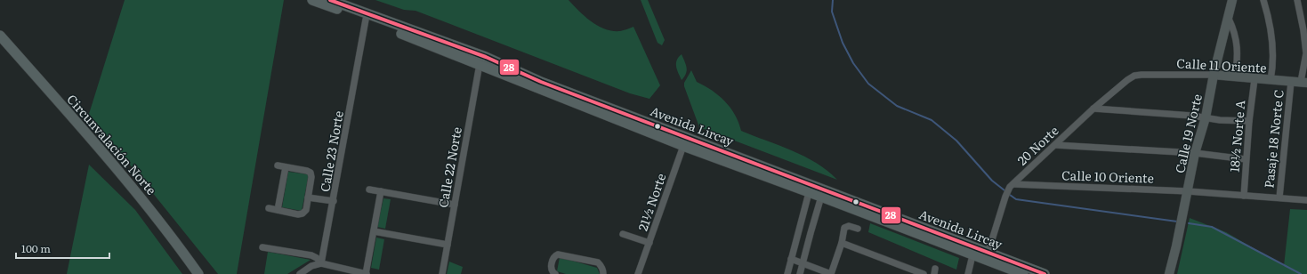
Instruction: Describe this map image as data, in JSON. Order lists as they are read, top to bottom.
{
  "streets": {
    "main road": [
      "Calle 11 Oriente",
      "Avenida Lircay",
      "Calle 19 Norte",
      "Circunvalación Norte"
    ],
    "street": [
      "18½ Norte A",
      "Pasaje 18 Norte C",
      "20 Norte",
      "Calle 23 Norte",
      "Calle 22 Norte",
      "Calle 10 Oriente",
      "21½ Norte"
    ]
  },
  "crossings": [
    ["Calle 11 Oriente", "Calle 19 Norte"],
    ["Calle 11 Oriente", "18½ Norte A"],
    ["Calle 11 Oriente", "Pasaje 18 Norte C"],
    ["Calle 11 Oriente", "20 Norte"],
    ["Avenida Lircay", "20 Norte"],
    ["Avenida Lircay", "Calle 23 Norte"],
    ["Avenida Lircay", "Calle 22 Norte"],
    ["Avenida Lircay", "21½ Norte"],
    ["Calle 19 Norte", "Calle 10 Oriente"],
    ["18½ Norte A", "Calle 10 Oriente"],
    ["Pasaje 18 Norte C", "Calle 10 Oriente"],
    ["20 Norte", "Calle 10 Oriente"]
  ],
  "lines": ["transit line 28"],
  "scale_bar": "100 m"
}
